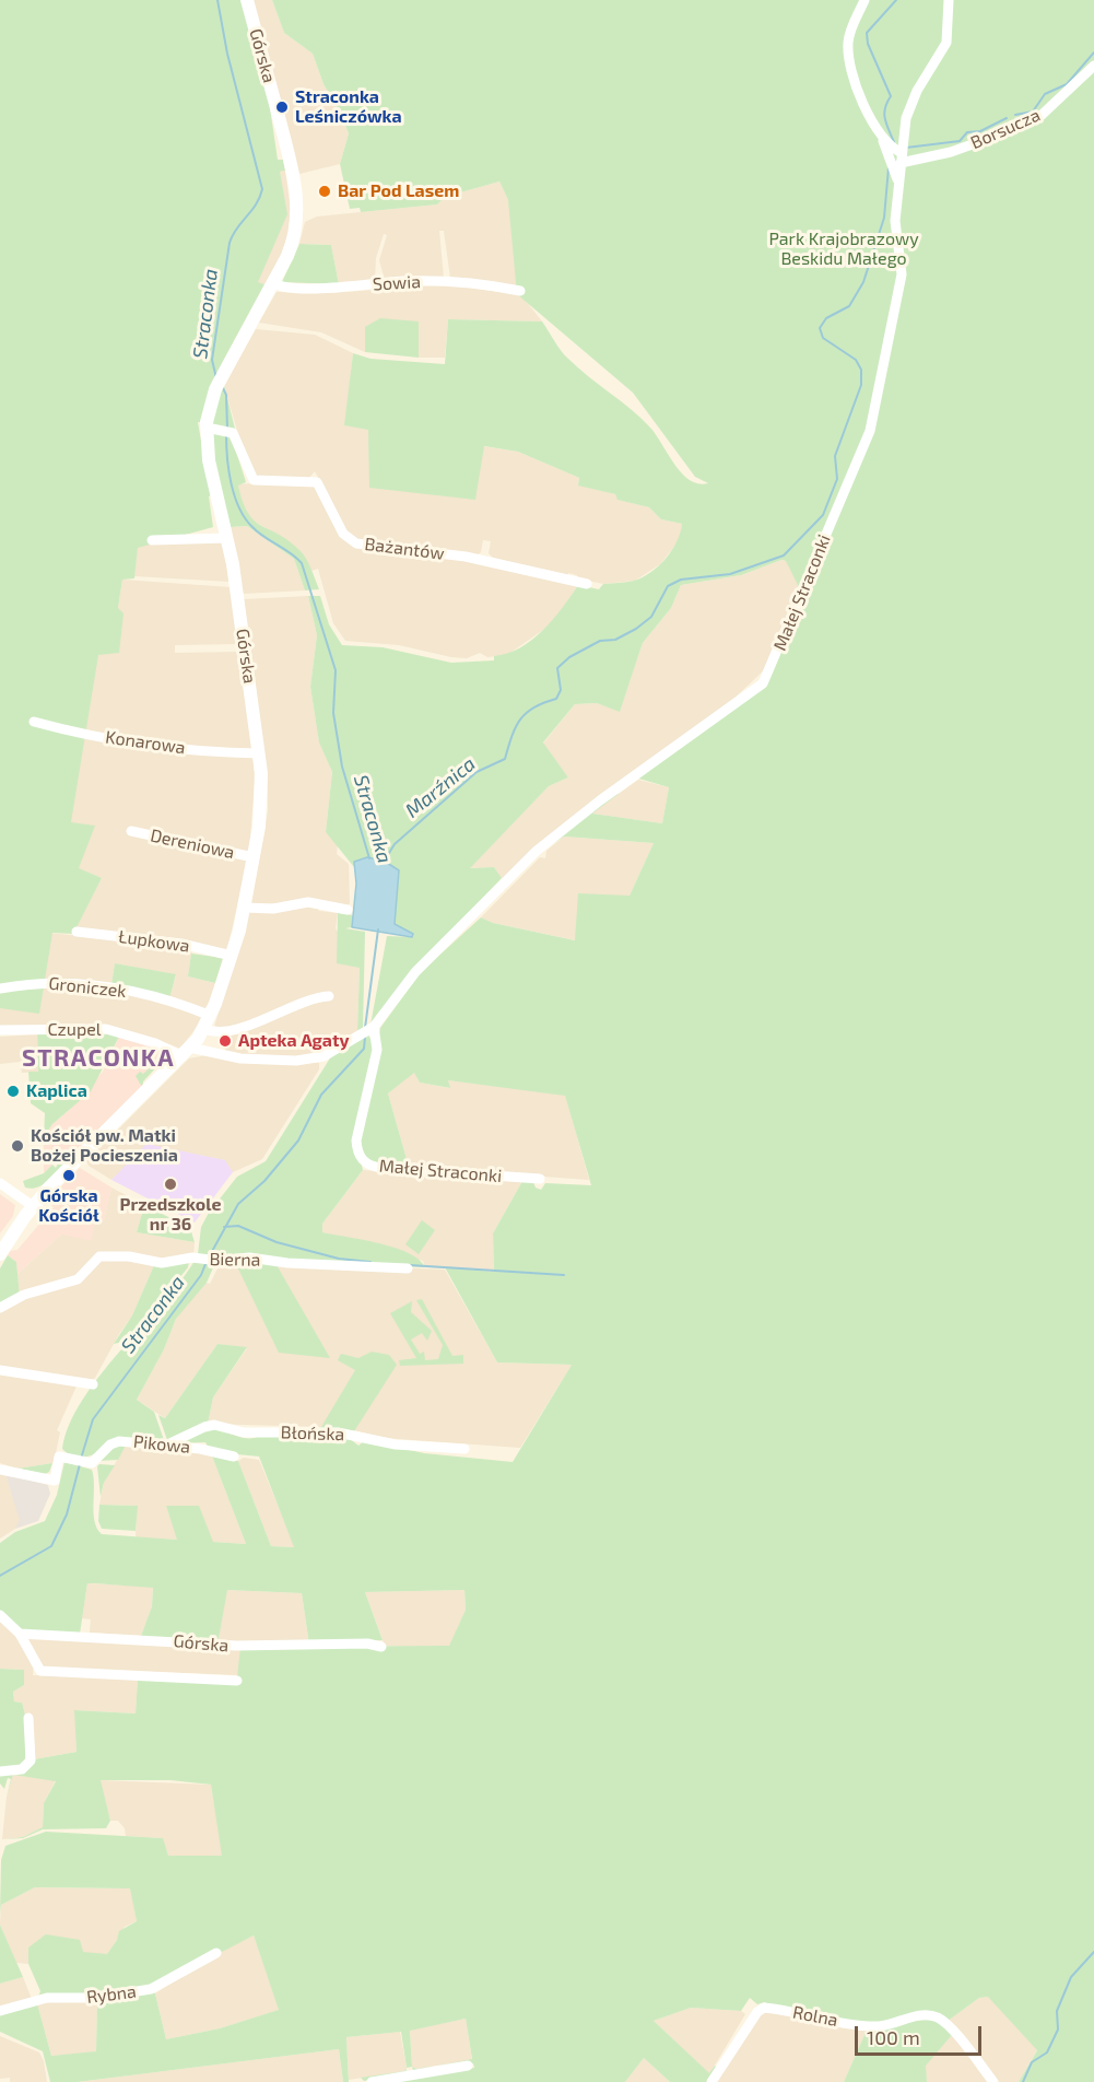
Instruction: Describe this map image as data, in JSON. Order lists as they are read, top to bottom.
{
  "streets": {
    "street": [
      "Górska",
      "Borsucza",
      "Sowia",
      "Bażantów",
      "Małej Straconki",
      "Konarowa",
      "Dereniowa",
      "Łupkowa",
      "Groniczek",
      "Czupel",
      "Bierna",
      "Błońska",
      "Pikowa",
      "Rybna",
      "Rolna"
    ]
  },
  "crossings": [
    ["Górska", "Sowia"],
    ["Górska", "Bażantów"],
    ["Górska", "Konarowa"],
    ["Górska", "Dereniowa"],
    ["Górska", "Łupkowa"],
    ["Górska", "Groniczek"],
    ["Górska", "Czupel"],
    ["Borsucza", "Małej Straconki"],
    ["Błońska", "Pikowa"]
  ],
  "districts": ["STRACONKA"],
  "water": ["Straconka", "Marźnica"],
  "parks": ["Park Krajobrazowy Beskidu Małego"],
  "places": [
    "Straconka Leśniczówka",
    "Bar Pod Lasem",
    "Apteka Agaty",
    "Kaplica",
    "Kościół pw. Matki Bożej Pocieszenia",
    "Górska Kościół",
    "Przedszkole nr 36"
  ],
  "scale_bar": "100 m"
}
